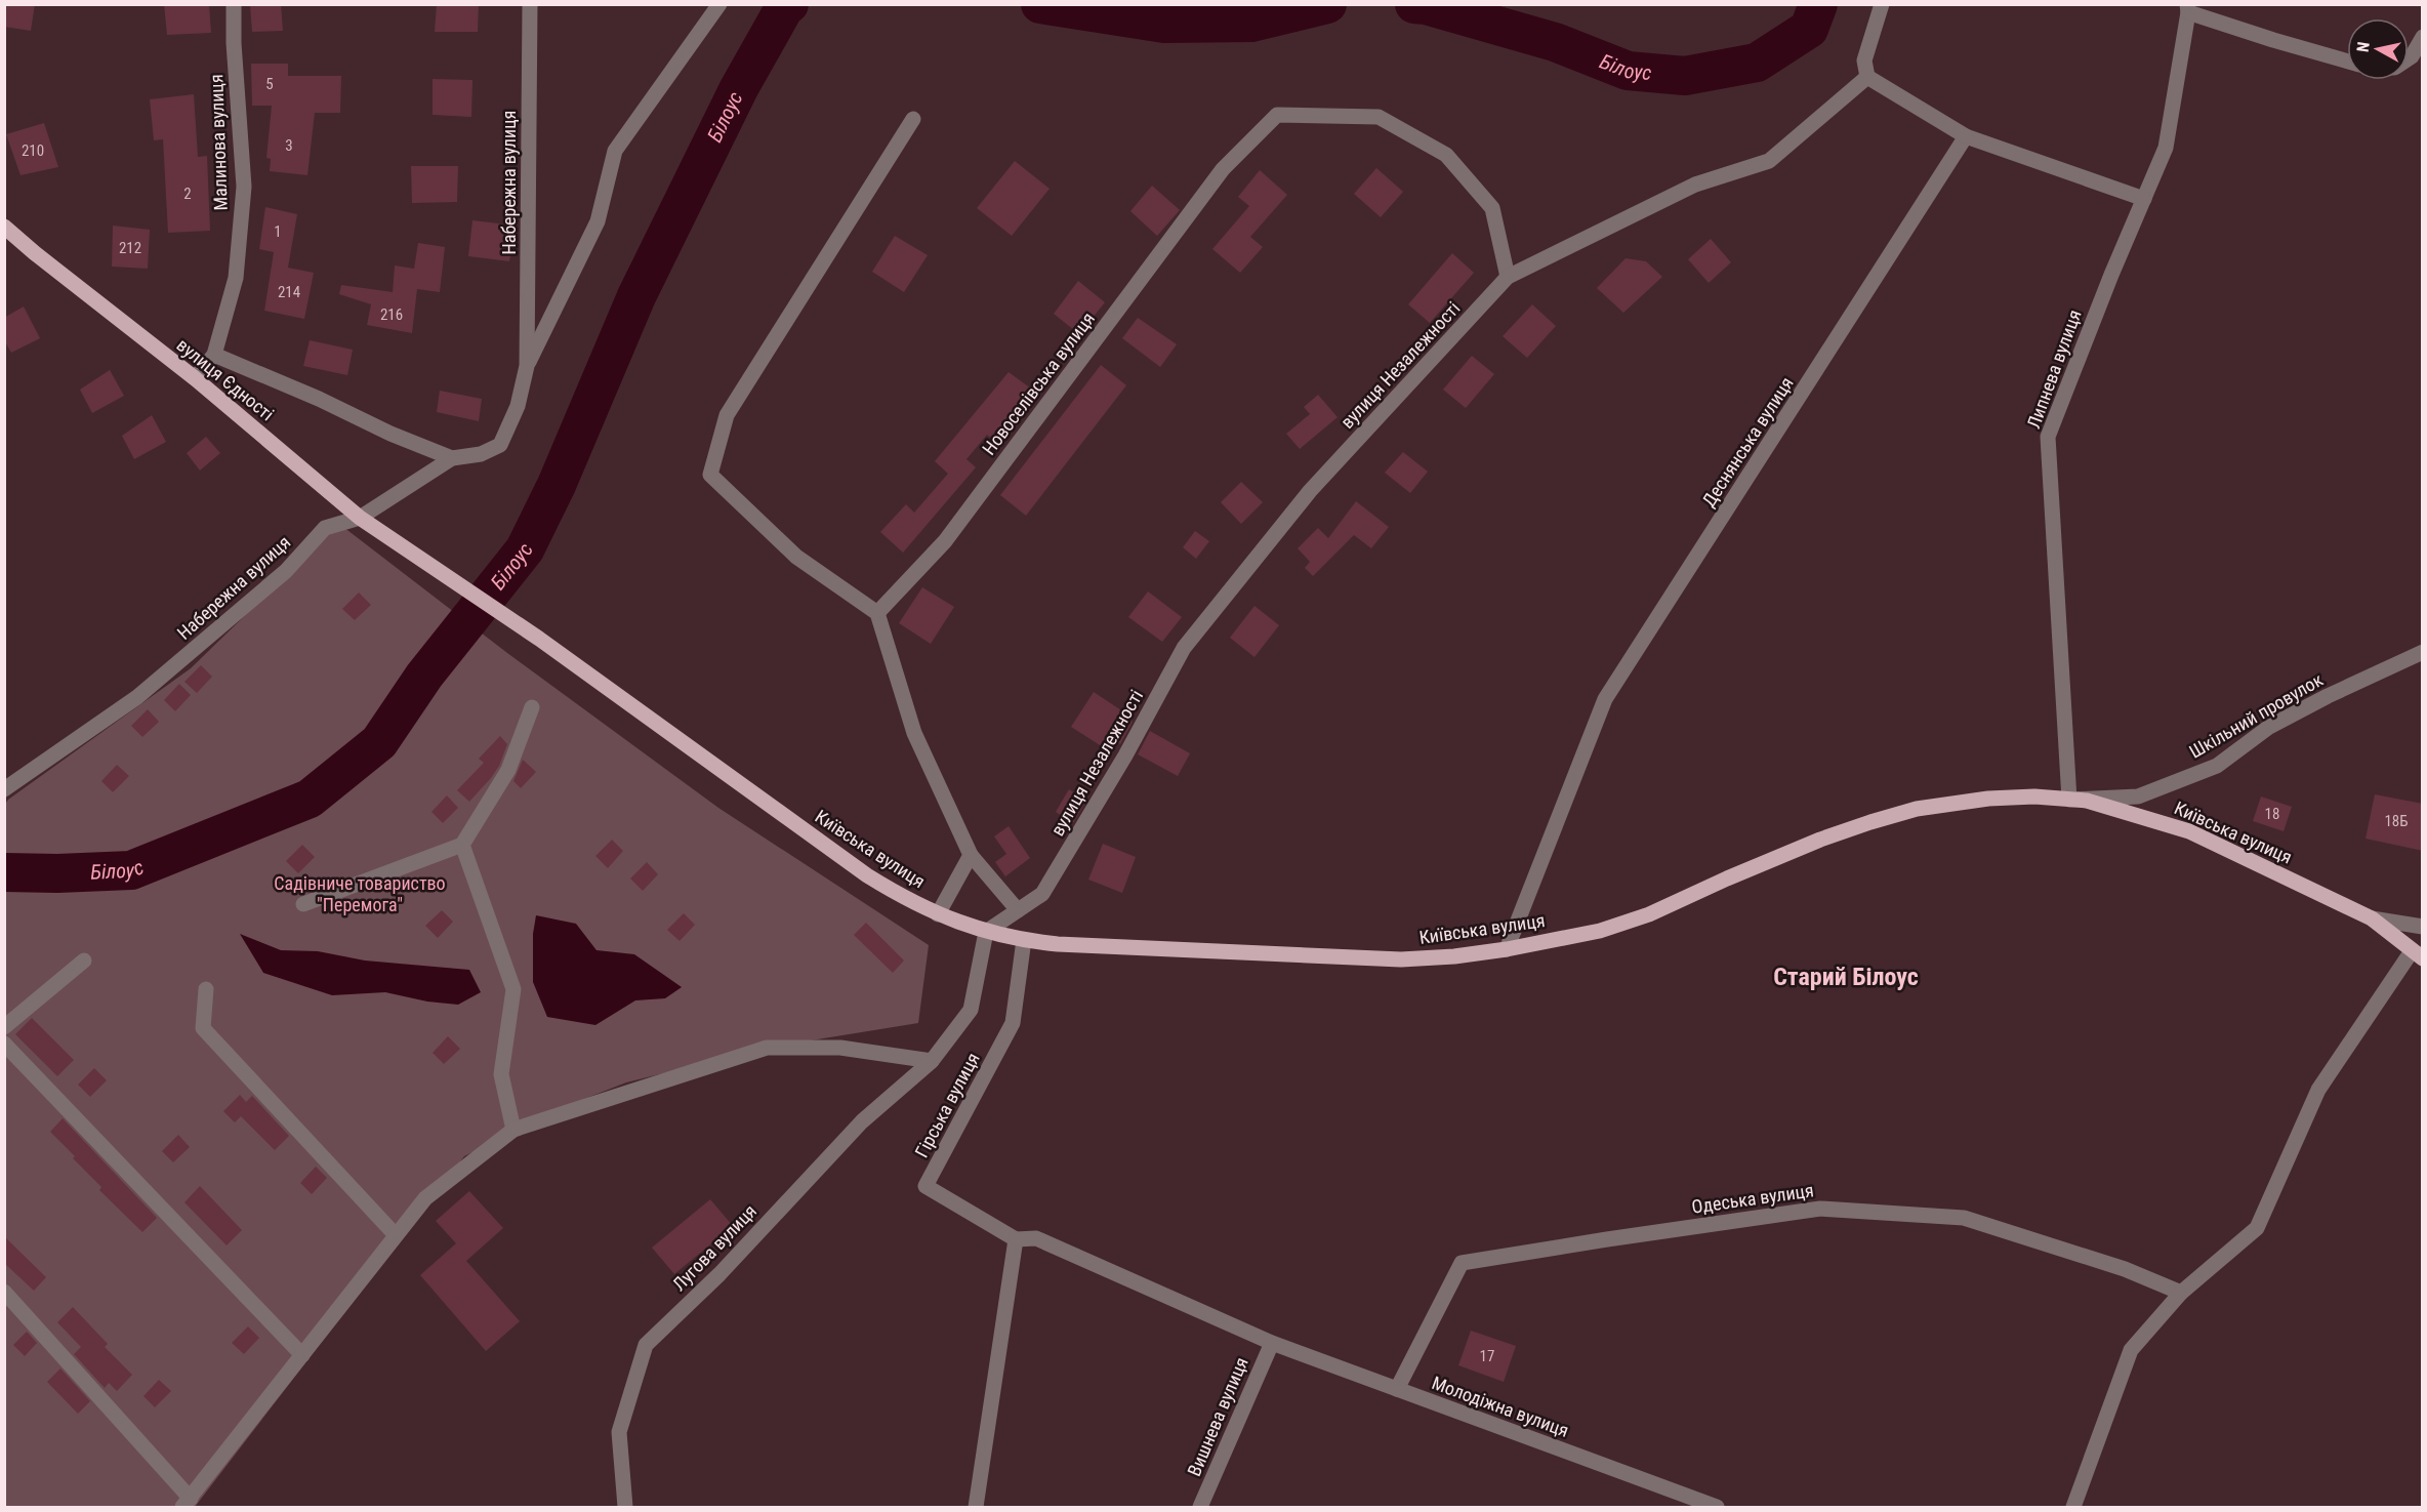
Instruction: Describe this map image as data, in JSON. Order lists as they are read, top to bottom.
{
  "streets": {
    "main road": ["вулиця Єдності", "Київська вулиця"],
    "street": [
      "Малинова вулиця",
      "Набережна вулиця",
      "вулиця Незалежності",
      "Липнева вулиця",
      "Новоселівська вулиця",
      "Деснянська вулиця",
      "Шкільний провулок",
      "Гірська вулиця",
      "Одеська вулиця",
      "Лугова вулиця",
      "Молодіжна вулиця",
      "Вишнева вулиця"
    ]
  },
  "crossings": [
    ["Малинова вулиця", "вулиця Єдності"],
    ["Набережна вулиця", "вулиця Єдності"],
    ["вулиця Незалежності", "Новоселівська вулиця"],
    ["вулиця Незалежності", "Київська вулиця"],
    ["вулиця Незалежності", "Лугова вулиця"],
    ["Липнева вулиця", "Шкільний провулок"],
    ["Липнева вулиця", "Київська вулиця"],
    ["вулиця Єдності", "Київська вулиця"],
    ["Деснянська вулиця", "Київська вулиця"],
    ["Шкільний провулок", "Київська вулиця"],
    ["Київська вулиця", "Гірська вулиця"],
    ["Київська вулиця", "Лугова вулиця"],
    ["Гірська вулиця", "Молодіжна вулиця"],
    ["Одеська вулиця", "Молодіжна вулиця"],
    ["Молодіжна вулиця", "Вишнева вулиця"]
  ],
  "districts": ["Старий Білоус"],
  "water": ["Білоус"],
  "parks": ["Садівниче товариство \"Перемога\""],
  "house_numbers": [
    "5",
    "3",
    "210",
    "2",
    "1",
    "212",
    "214",
    "216",
    "18",
    "18Б",
    "17"
  ],
  "north": "left"
}
